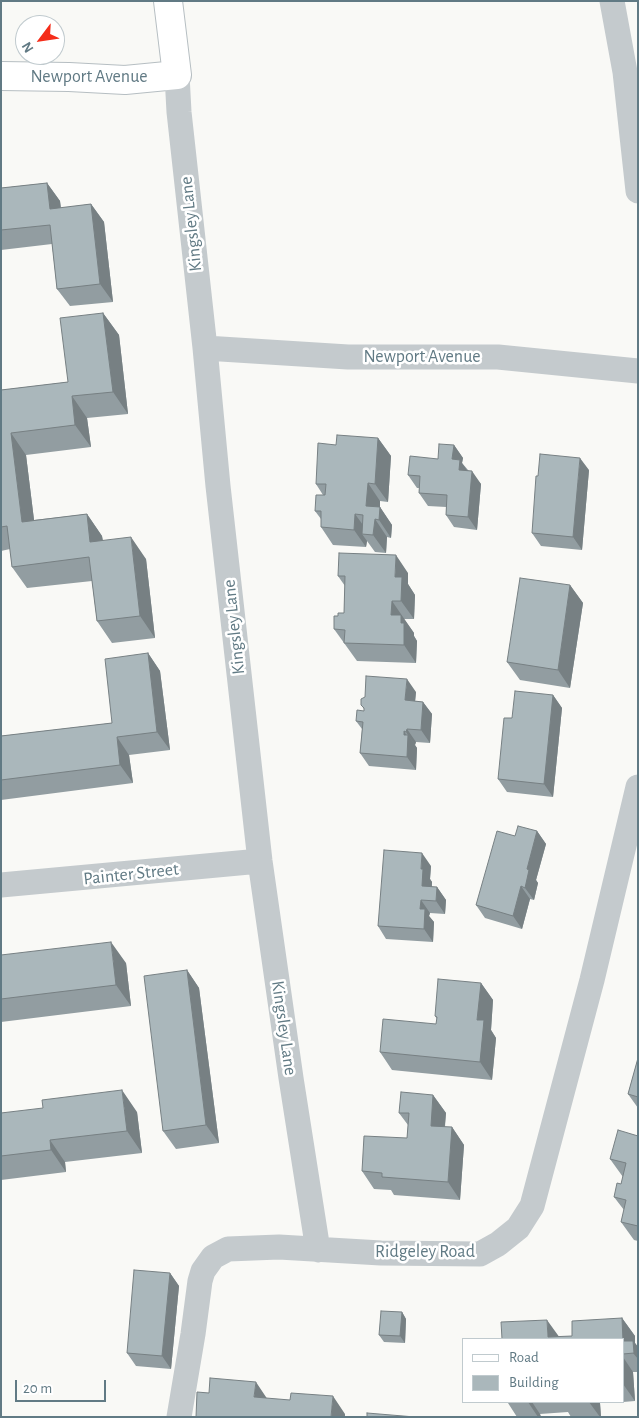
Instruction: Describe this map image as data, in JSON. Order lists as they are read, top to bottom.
{
  "streets": {
    "street": [
      "Newport Avenue",
      "Kingsley Lane",
      "Painter Street",
      "Ridgeley Road"
    ]
  },
  "crossings": [
    ["Newport Avenue", "Kingsley Lane"],
    ["Kingsley Lane", "Painter Street"],
    ["Kingsley Lane", "Ridgeley Road"]
  ],
  "legend": ["Road", "Building"],
  "scale_bar": "20 m",
  "north": "bottom left"
}
